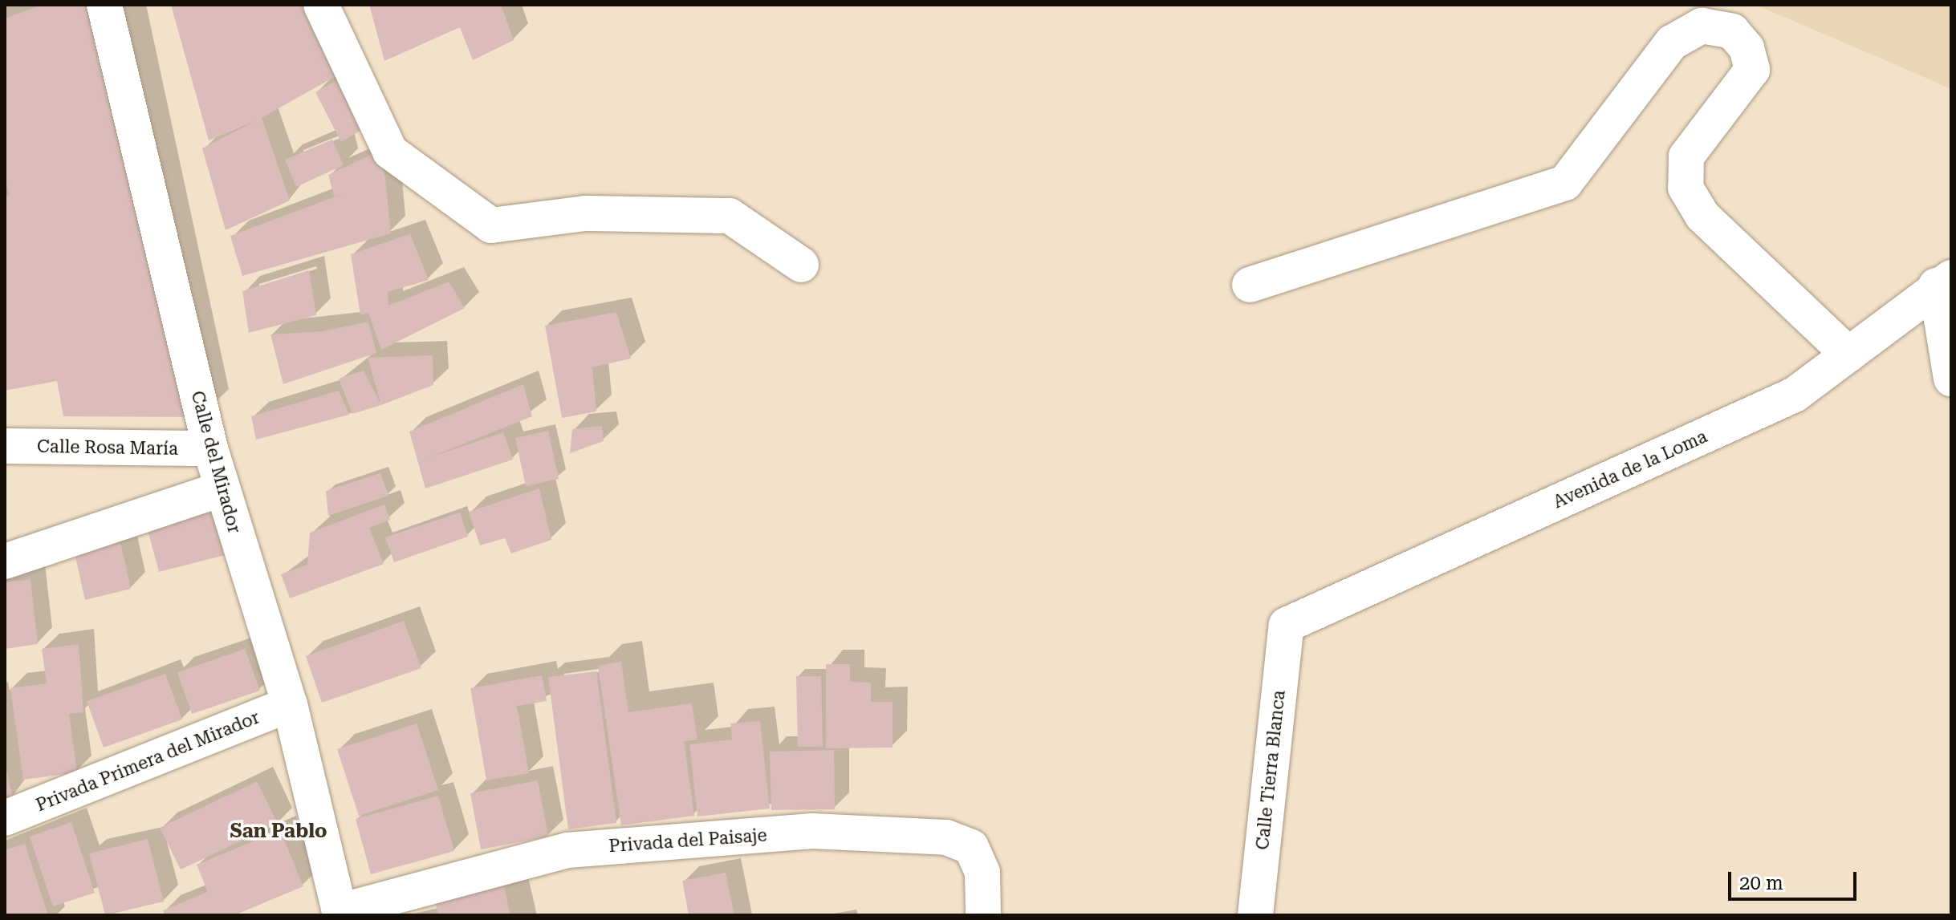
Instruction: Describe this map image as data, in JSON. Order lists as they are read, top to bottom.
{
  "streets": {
    "street": [
      "Calle Rosa María",
      "Calle del Mirador",
      "Avenida de la Loma",
      "Privada Primera del Mirador",
      "Calle Tierra Blanca",
      "Privada del Paisaje"
    ]
  },
  "crossings": [
    ["Calle Rosa María", "Calle del Mirador"],
    ["Calle del Mirador", "Privada Primera del Mirador"],
    ["Calle del Mirador", "Privada del Paisaje"],
    ["Avenida de la Loma", "Calle Tierra Blanca"]
  ],
  "districts": ["San Pablo"],
  "scale_bar": "20 m"
}
